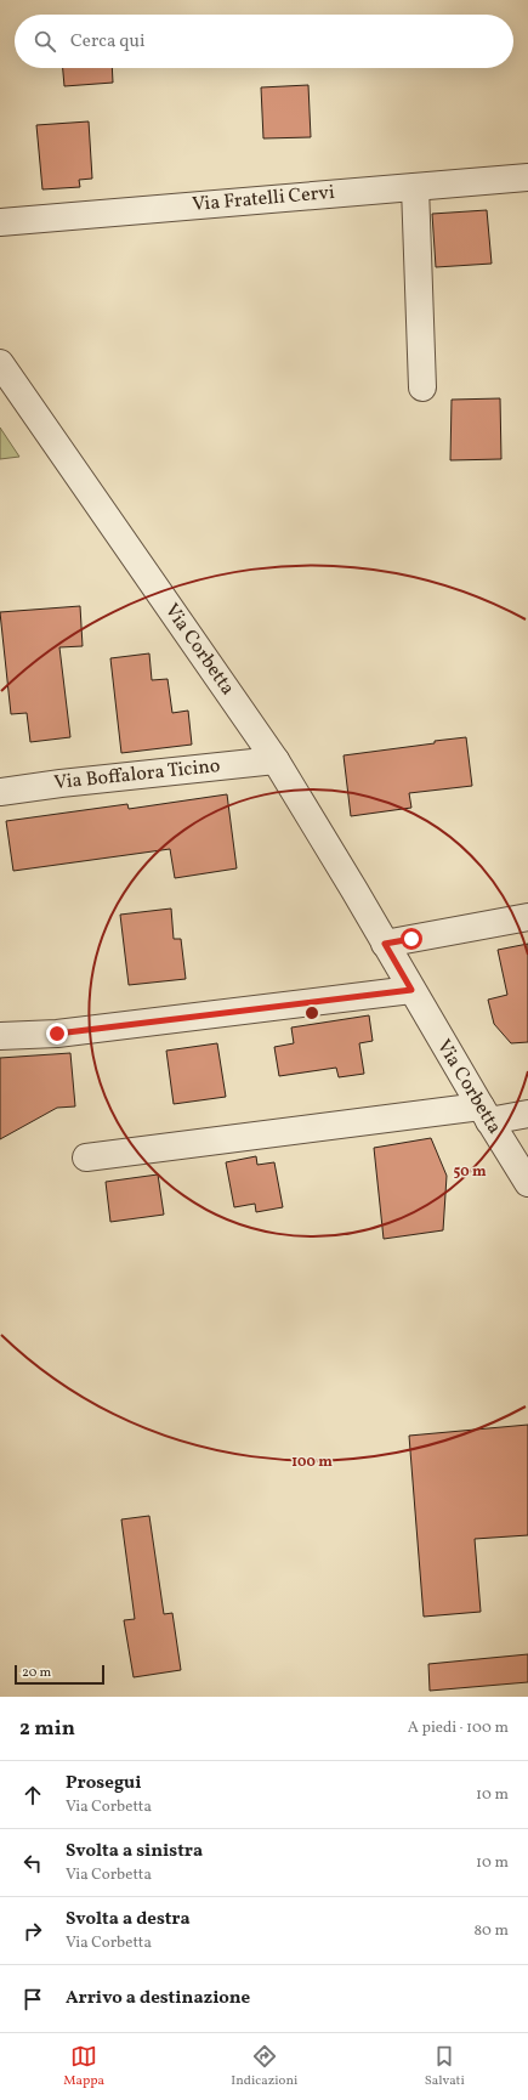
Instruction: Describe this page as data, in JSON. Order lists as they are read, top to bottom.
{
  "streets": {
    "street": ["Via Fratelli Cervi", "Via Corbetta", "Via Boffalora Ticino"]
  },
  "crossings": [
    ["Via Corbetta", "Via Boffalora Ticino"]
  ],
  "scale_bar": "20 m",
  "page": {
    "search": "Cerca qui",
    "scale": "20 m",
    "heading": ["2 min", "A piedi · 100 m"],
    "list": [
      ["Prosegui", "Via Corbetta", "10 m"],
      ["Svolta a sinistra", "Via Corbetta", "10 m"],
      ["Svolta a destra", "Via Corbetta", "80 m"],
      "Arrivo a destinazione"
    ],
    "nav": ["Mappa", "Indicazioni", "Salvati"]
  },
  "rings": ["50 m", "100 m"]
}
